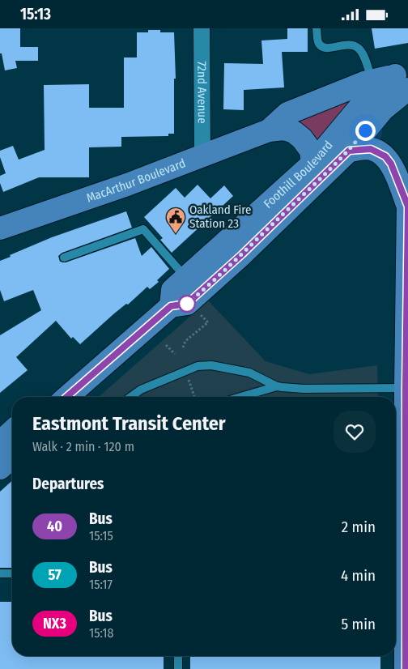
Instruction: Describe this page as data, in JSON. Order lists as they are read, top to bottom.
{
  "streets": {
    "main road": ["Foothill Boulevard", "MacArthur Boulevard"],
    "street": ["72nd Avenue"]
  },
  "crossings": [
    ["72nd Avenue", "MacArthur Boulevard"],
    ["Foothill Boulevard", "MacArthur Boulevard"]
  ],
  "places": {
    "public building": ["Oakland Fire Station 23"]
  },
  "lines": ["bus line 40"],
  "page": {
    "status": "15:13",
    "heading": [
      ["Eastmont Transit Center", "Walk · 2 min · 120 m"],
      "Departures"
    ],
    "list": [
      {
        "mark": "40",
        "name": "Bus",
        "note": "15:15",
        "value": "2 min"
      },
      {
        "mark": "57",
        "name": "Bus",
        "note": "15:17",
        "value": "4 min"
      },
      {
        "mark": "NX3",
        "name": "Bus",
        "note": "15:18",
        "value": "5 min"
      }
    ]
  }
}
